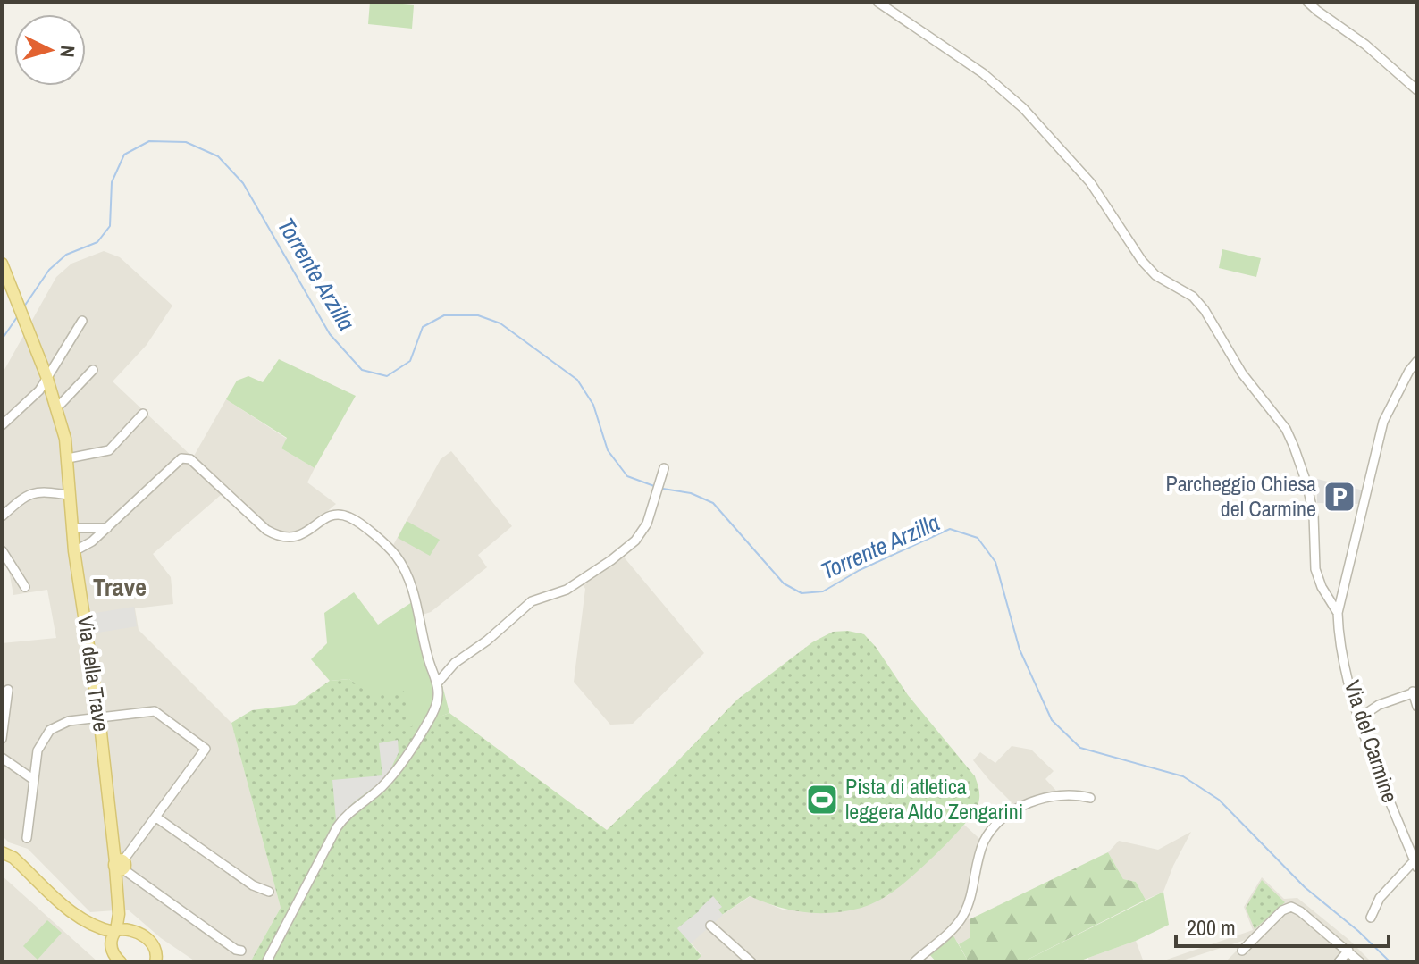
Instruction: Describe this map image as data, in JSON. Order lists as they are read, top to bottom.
{
  "streets": {
    "main road": ["Via della Trave"],
    "street": ["Via del Carmine"]
  },
  "districts": ["Trave"],
  "water": ["Torrente Arzilla"],
  "places": {
    "parking": ["Parcheggio Chiesa del Carmine"],
    "sports": ["Pista di atletica leggera Aldo Zengarini"]
  },
  "scale_bar": "200 m",
  "north": "right"
}
